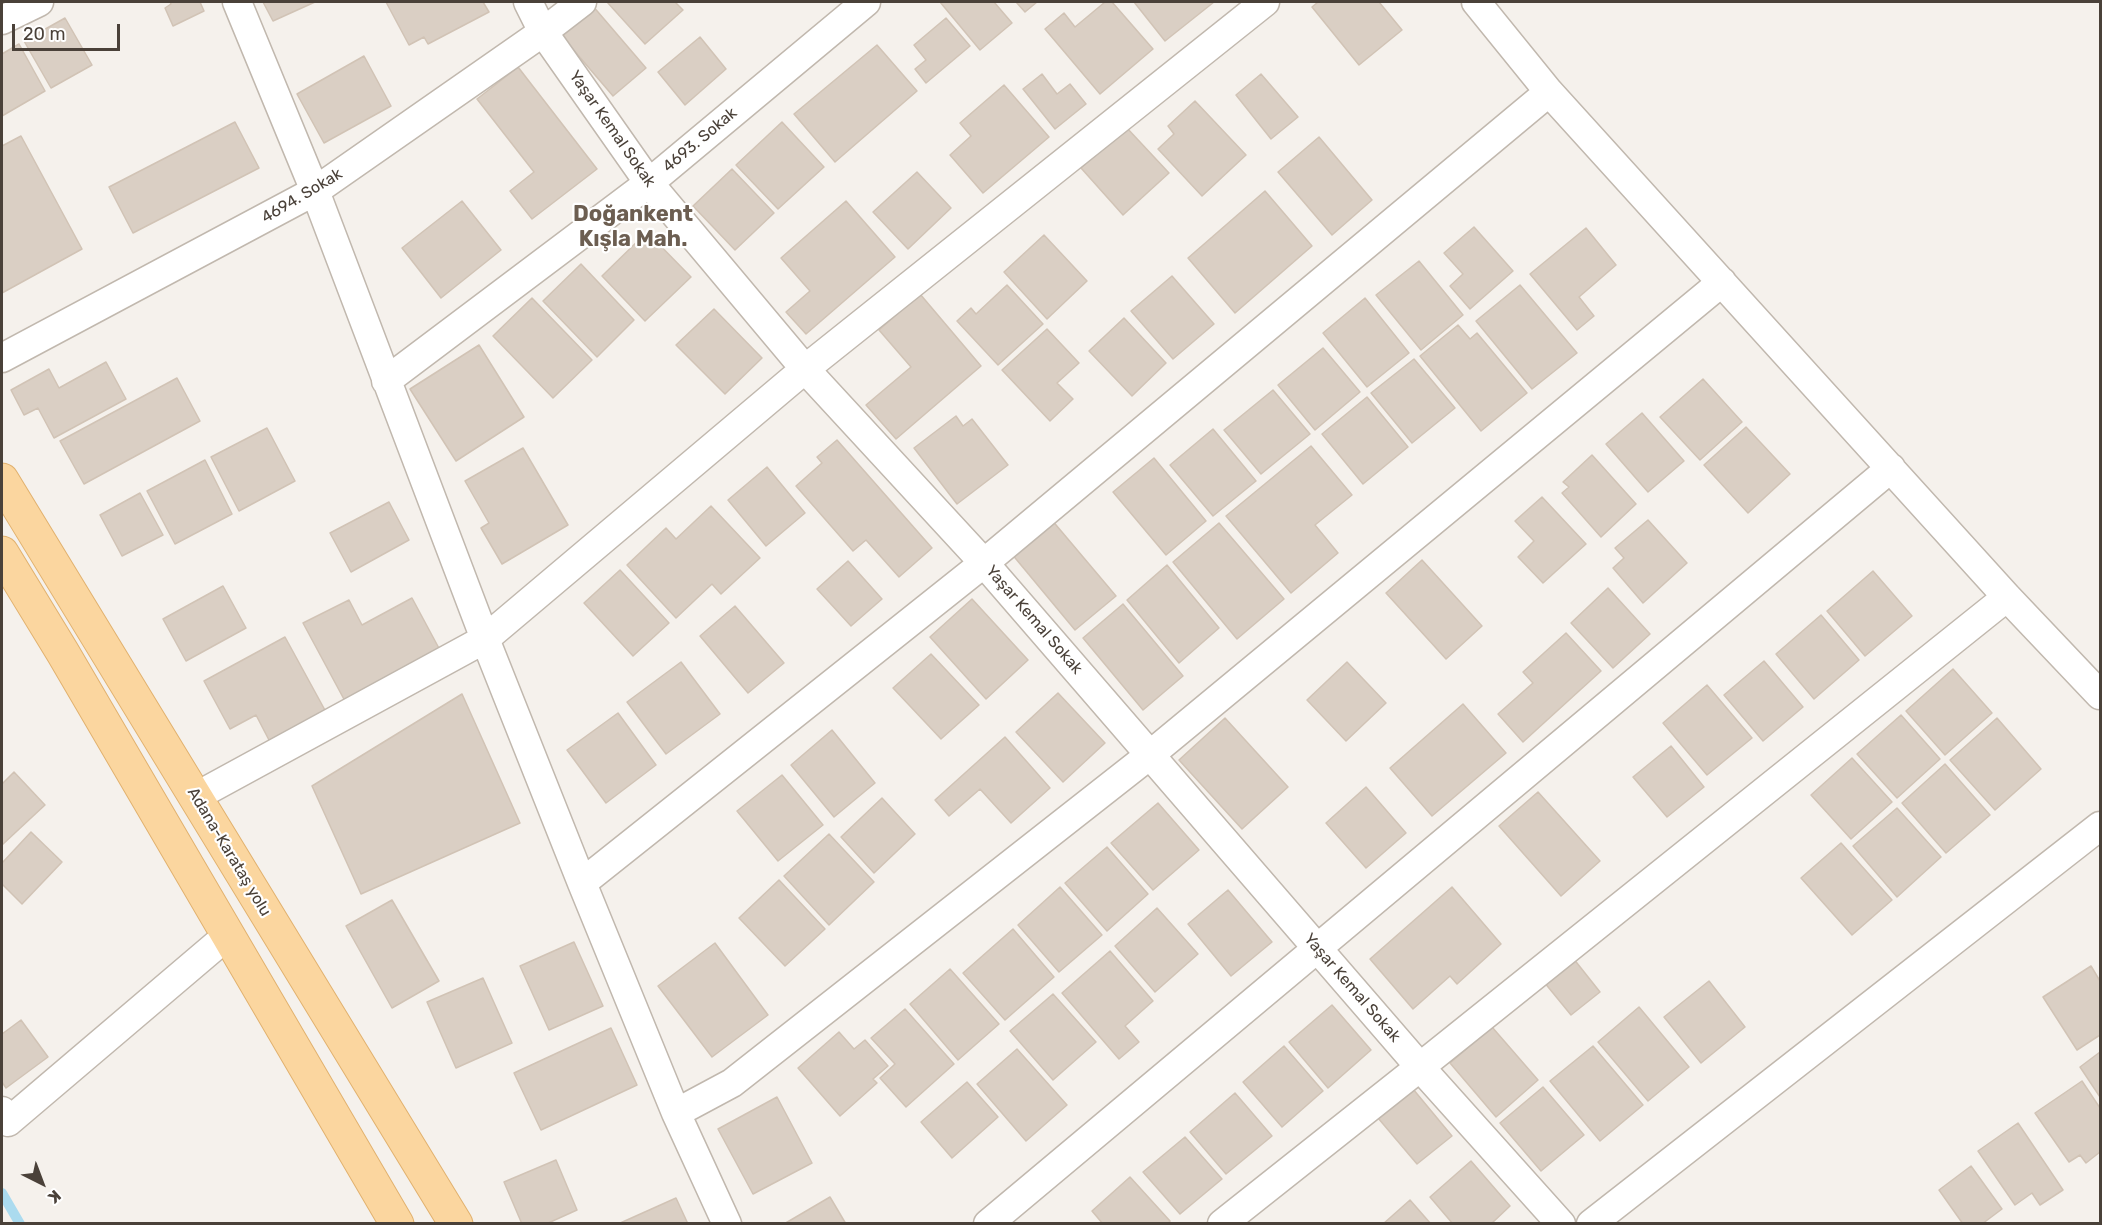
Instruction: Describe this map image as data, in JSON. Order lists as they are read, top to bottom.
{
  "streets": {
    "main road": ["Adana-Karataş yolu"],
    "street": ["Yaşar Kemal Sokak", "4693. Sokak", "4694. Sokak"]
  },
  "crossings": [
    ["Yaşar Kemal Sokak", "4693. Sokak"],
    ["Yaşar Kemal Sokak", "4694. Sokak"]
  ],
  "districts": ["Doğankent Kışla Mah."],
  "scale_bar": "20 m",
  "north": "bottom right"
}
